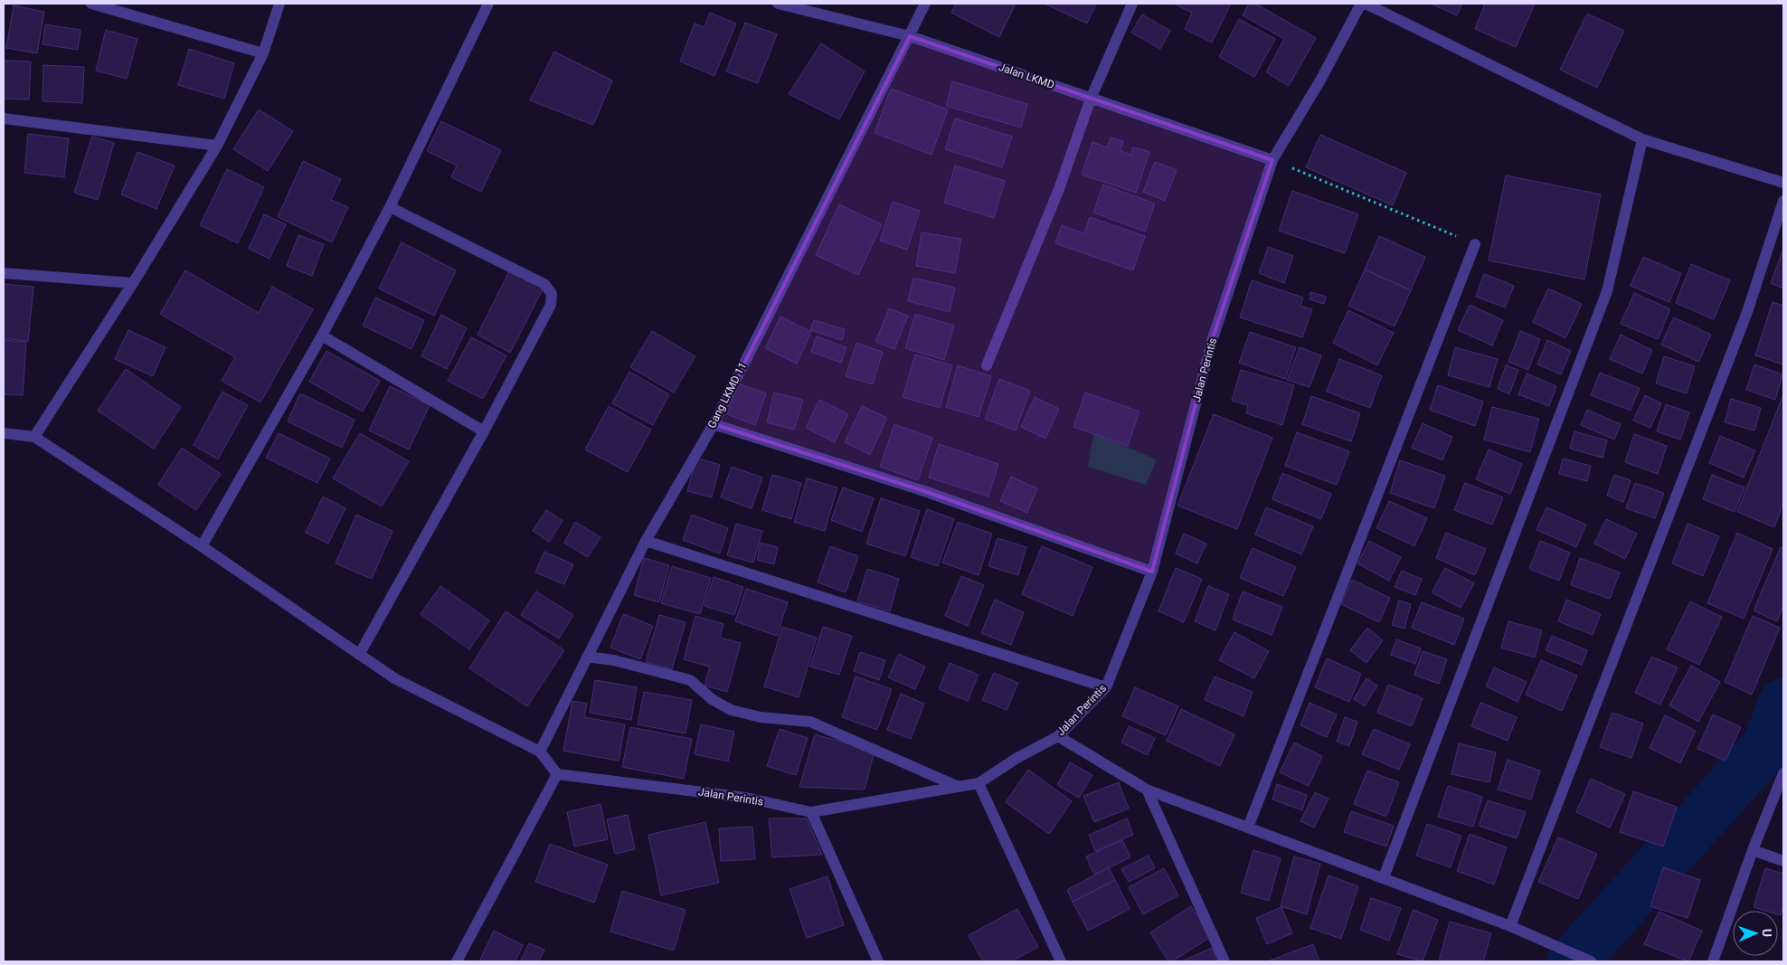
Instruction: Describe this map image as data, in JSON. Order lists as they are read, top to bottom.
{
  "streets": {
    "street": ["Jalan LKMD", "Jalan Perintis", "Gang LKMD 11"]
  },
  "crossings": [
    ["Jalan LKMD", "Jalan Perintis"],
    ["Jalan LKMD", "Gang LKMD 11"]
  ],
  "north": "right"
}
